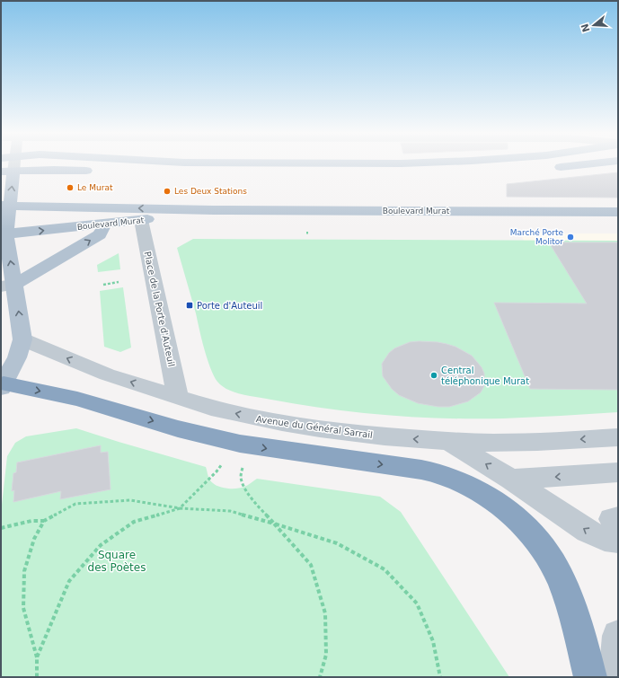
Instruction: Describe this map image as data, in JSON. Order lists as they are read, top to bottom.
{
  "streets": {
    "main road": ["Boulevard Murat"],
    "street": ["Place de la Porte d'Auteuil", "Avenue du Général Sarrail"]
  },
  "crossings": [
    ["Boulevard Murat", "Place de la Porte d'Auteuil"],
    ["Place de la Porte d'Auteuil", "Avenue du Général Sarrail"]
  ],
  "one_way": ["Avenue du Général Sarrail"],
  "parks": ["Square des Poètes"],
  "places": {
    "other": [
      "Le Murat",
      "Les Deux Stations",
      "Marché Porte Molitor",
      "Central téléphonique Murat"
    ],
    "transit": ["Porte d'Auteuil"]
  },
  "north": "left"
}
